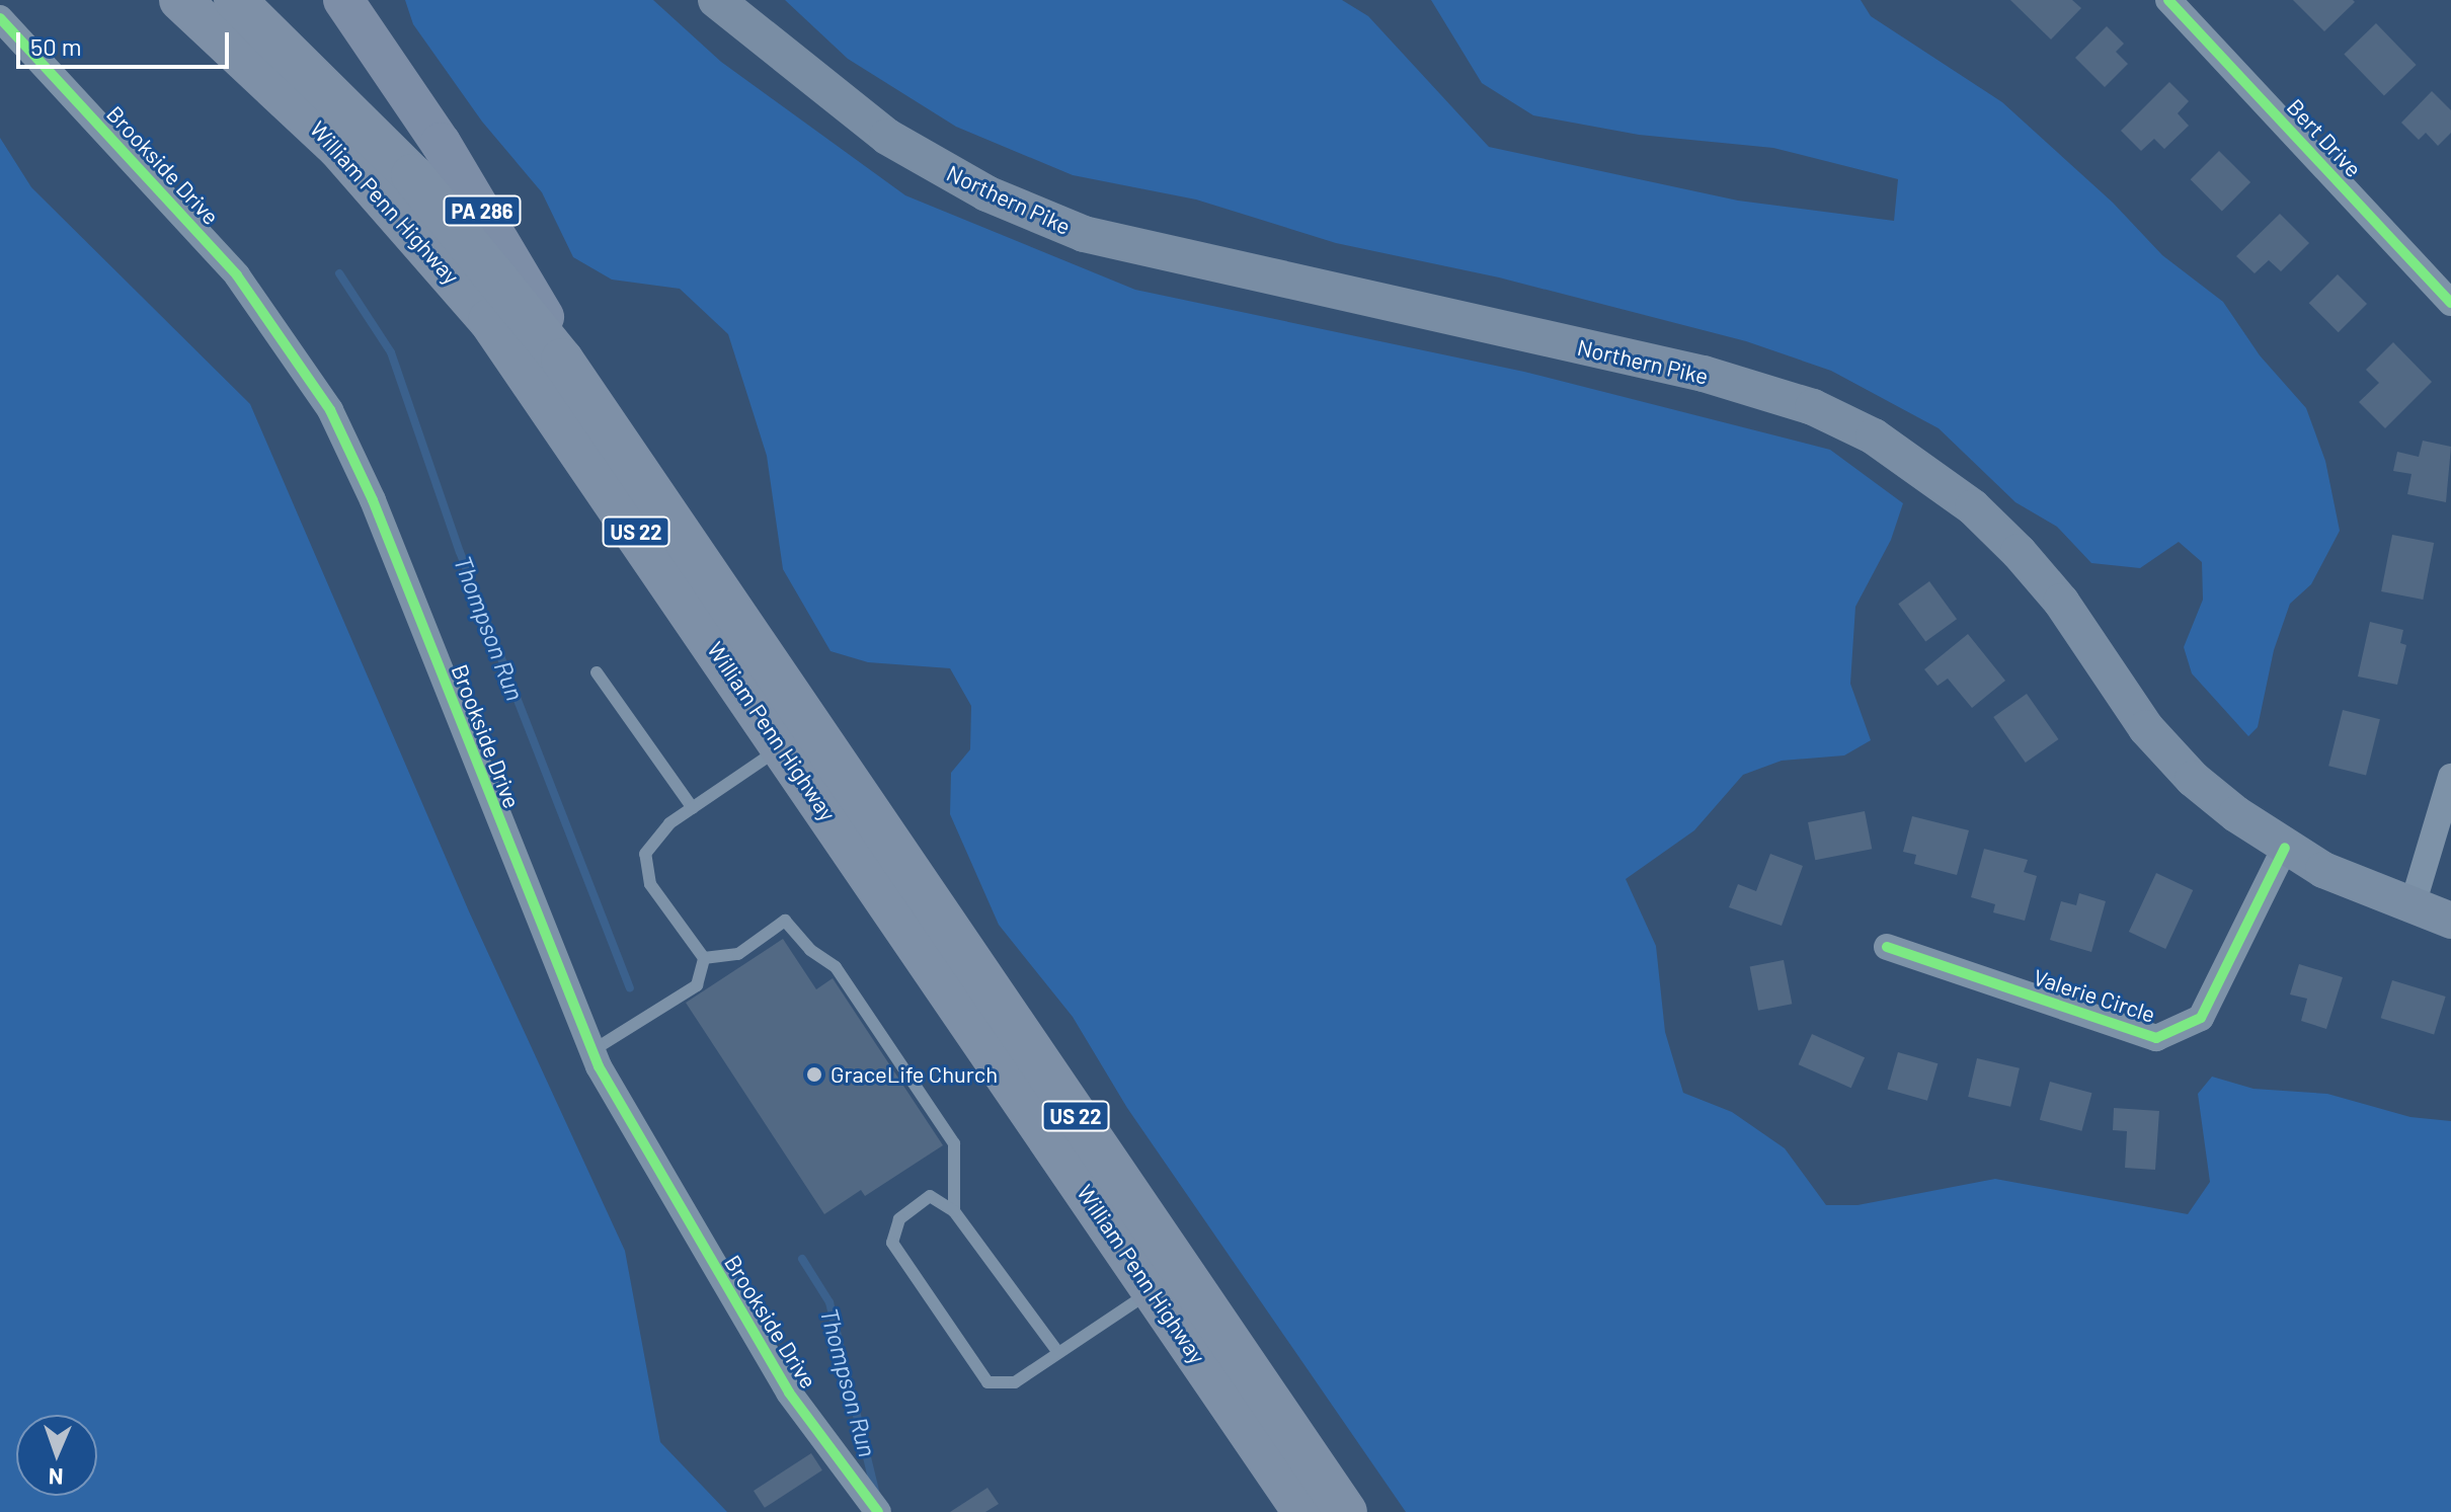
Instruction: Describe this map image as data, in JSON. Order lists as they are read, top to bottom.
{
  "streets": {
    "highway": ["William Penn Highway", "US 22"],
    "main road": ["Northern Pike", "PA 286"],
    "street": ["Bert Drive", "Brookside Drive", "Valerie Circle"]
  },
  "crossings": [
    ["Northern Pike", "Valerie Circle"],
    ["William Penn Highway", "PA 286"]
  ],
  "water": ["Thompson Run"],
  "places": ["GraceLife Church"],
  "scale_bar": "50 m",
  "north": "bottom"
}
